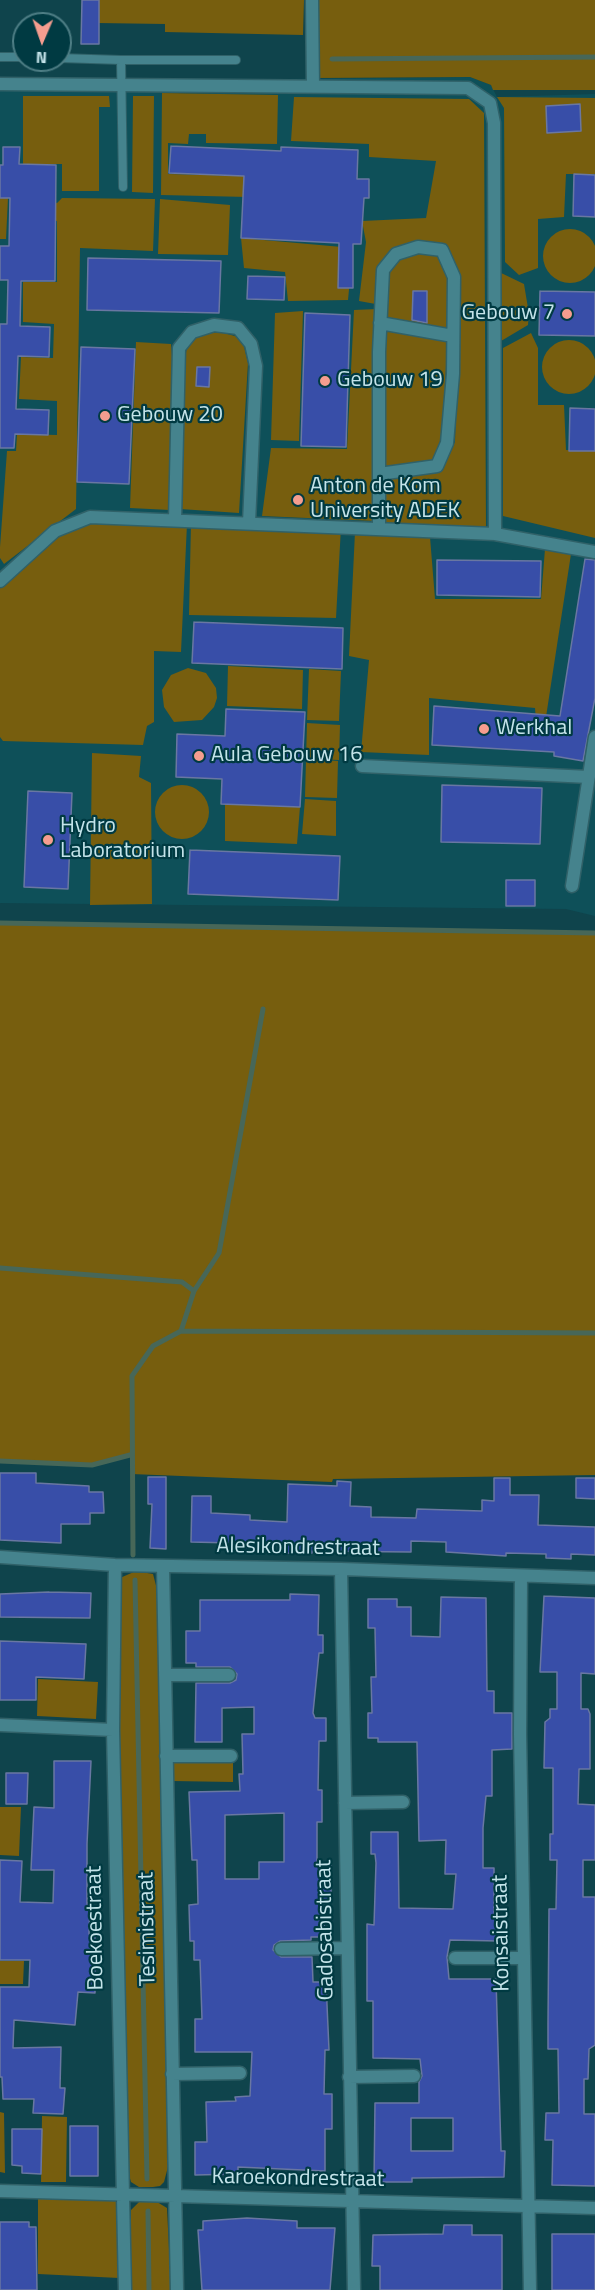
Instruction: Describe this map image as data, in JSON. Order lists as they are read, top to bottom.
{
  "streets": {
    "street": [
      "Alesikondrestraat",
      "Boekoestraat",
      "Tesimistraat",
      "Gadosabistraat",
      "Konsaistraat",
      "Karoekondrestraat"
    ]
  },
  "crossings": [
    ["Alesikondrestraat", "Boekoestraat"],
    ["Alesikondrestraat", "Tesimistraat"],
    ["Alesikondrestraat", "Gadosabistraat"],
    ["Alesikondrestraat", "Konsaistraat"],
    ["Boekoestraat", "Karoekondrestraat"],
    ["Tesimistraat", "Karoekondrestraat"],
    ["Gadosabistraat", "Karoekondrestraat"],
    ["Konsaistraat", "Karoekondrestraat"]
  ],
  "places": [
    "Gebouw 7",
    "Gebouw 19",
    "Gebouw 20",
    "Anton de Kom University ADEK",
    "Werkhal",
    "Aula Gebouw 16",
    "Hydro Laboratorium"
  ],
  "north": "bottom"
}
